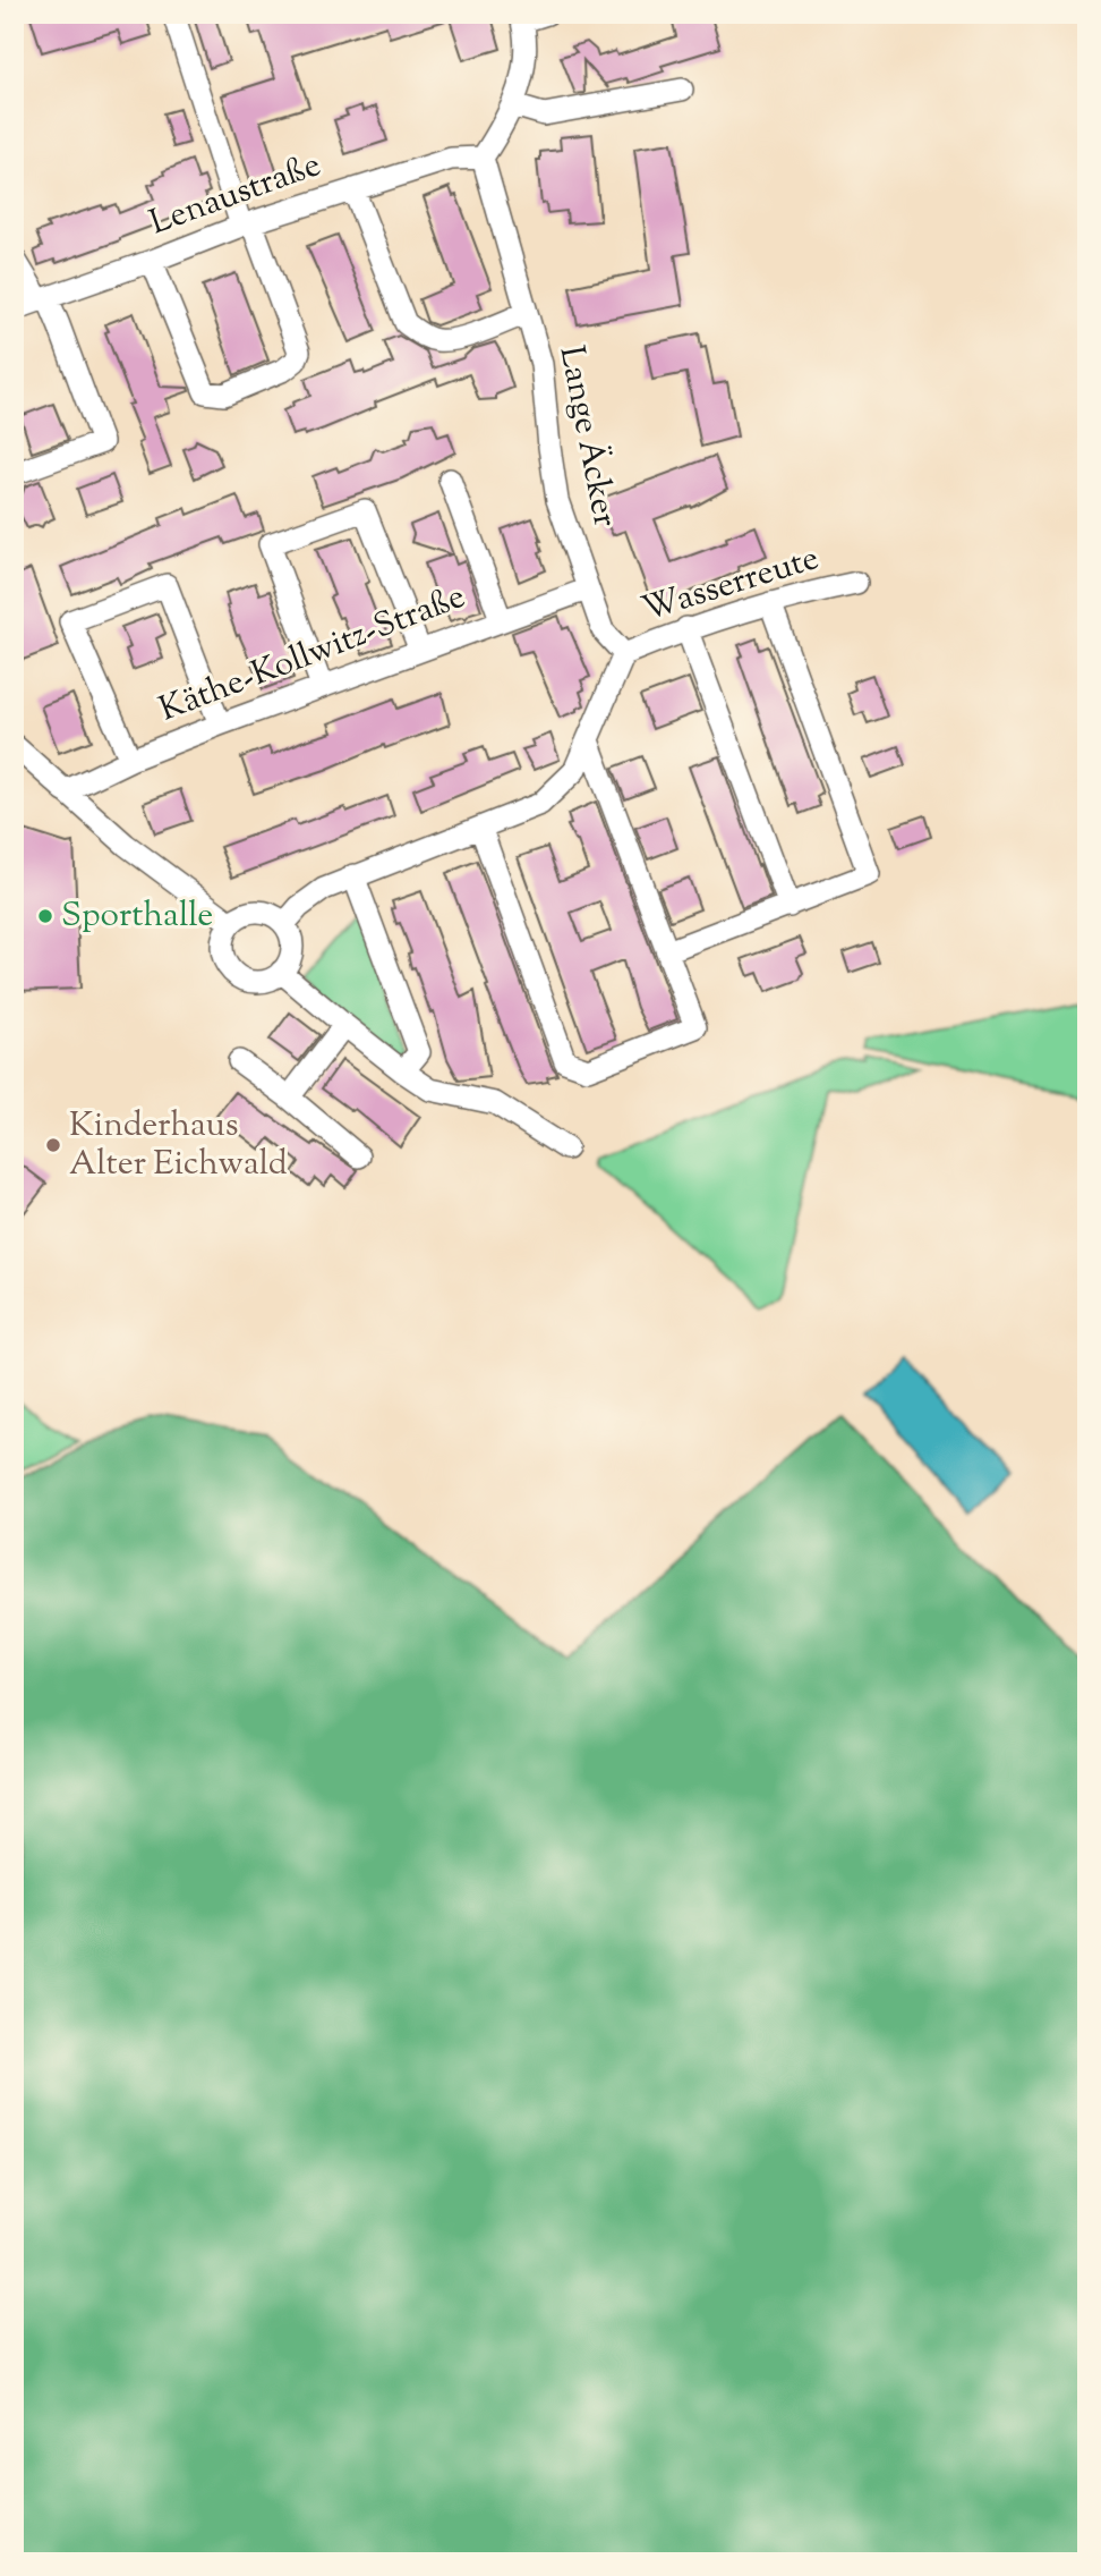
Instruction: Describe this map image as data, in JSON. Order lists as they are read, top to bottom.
{
  "streets": {
    "street": [
      "Lenaustraße",
      "Lange Äcker",
      "Wasserreute",
      "Käthe-Kollwitz-Straße"
    ]
  },
  "crossings": [
    ["Lenaustraße", "Lange Äcker"],
    ["Lange Äcker", "Wasserreute"],
    ["Lange Äcker", "Käthe-Kollwitz-Straße"]
  ],
  "places": ["Sporthalle", "Kinderhaus Alter Eichwald"]
}
